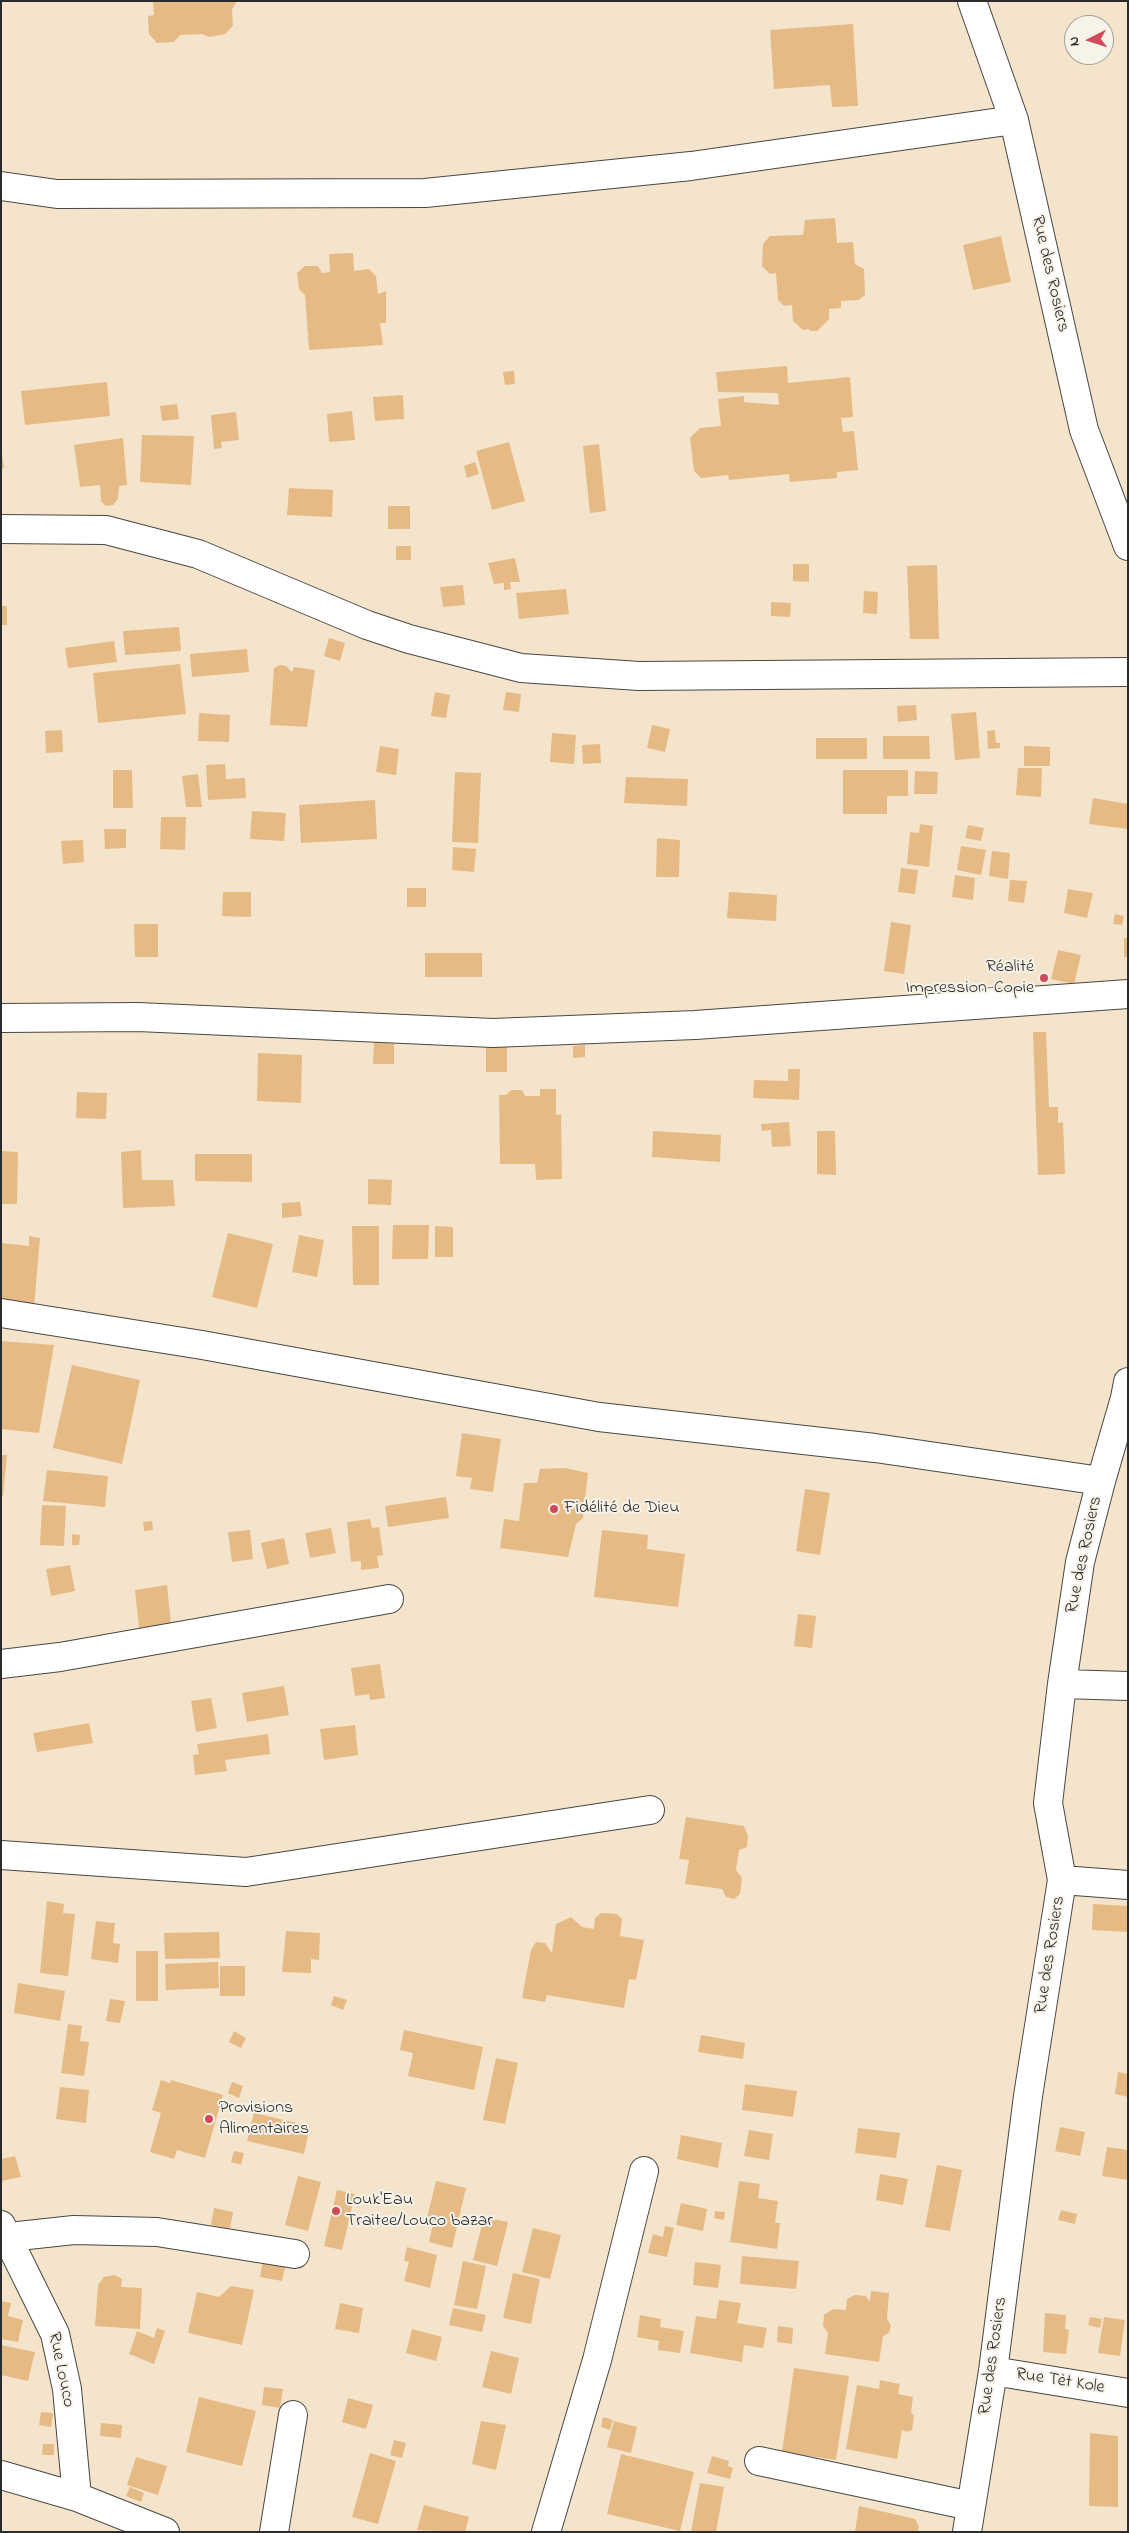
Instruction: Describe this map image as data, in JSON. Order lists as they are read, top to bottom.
{
  "streets": {
    "street": ["Rue des Rosiers", "Rue Louco", "Rue Tèt Kole"]
  },
  "crossings": [
    ["Rue des Rosiers", "Rue Tèt Kole"]
  ],
  "places": [
    "Réalité Impression-Copie",
    "Fidélité de Dieu",
    "Provisions Alimentaires",
    "Louk'Eau Traitee/Louco bazar"
  ],
  "north": "left"
}
